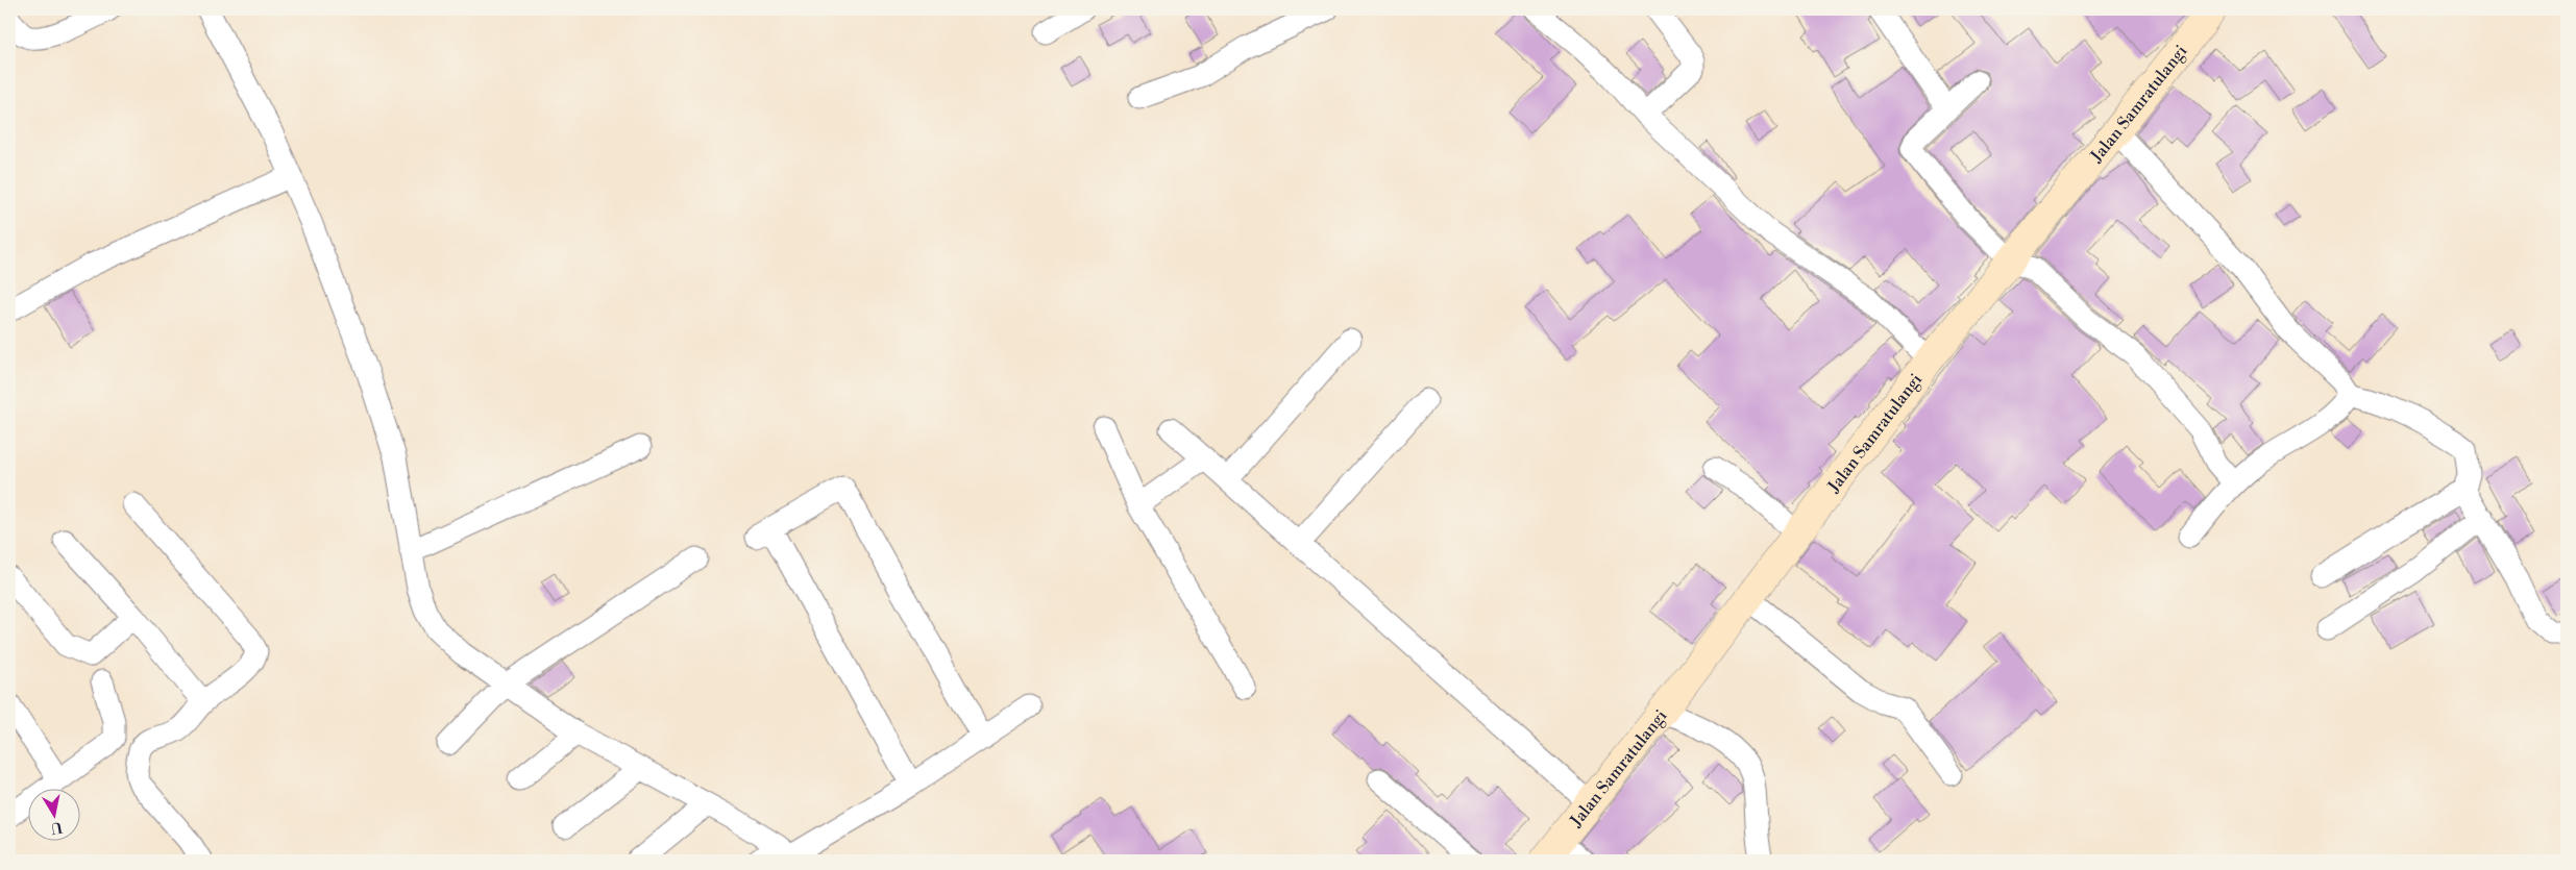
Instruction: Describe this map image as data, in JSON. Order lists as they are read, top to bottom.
{
  "streets": {
    "main road": ["Jalan Samratulangi"]
  },
  "north": "bottom"
}
